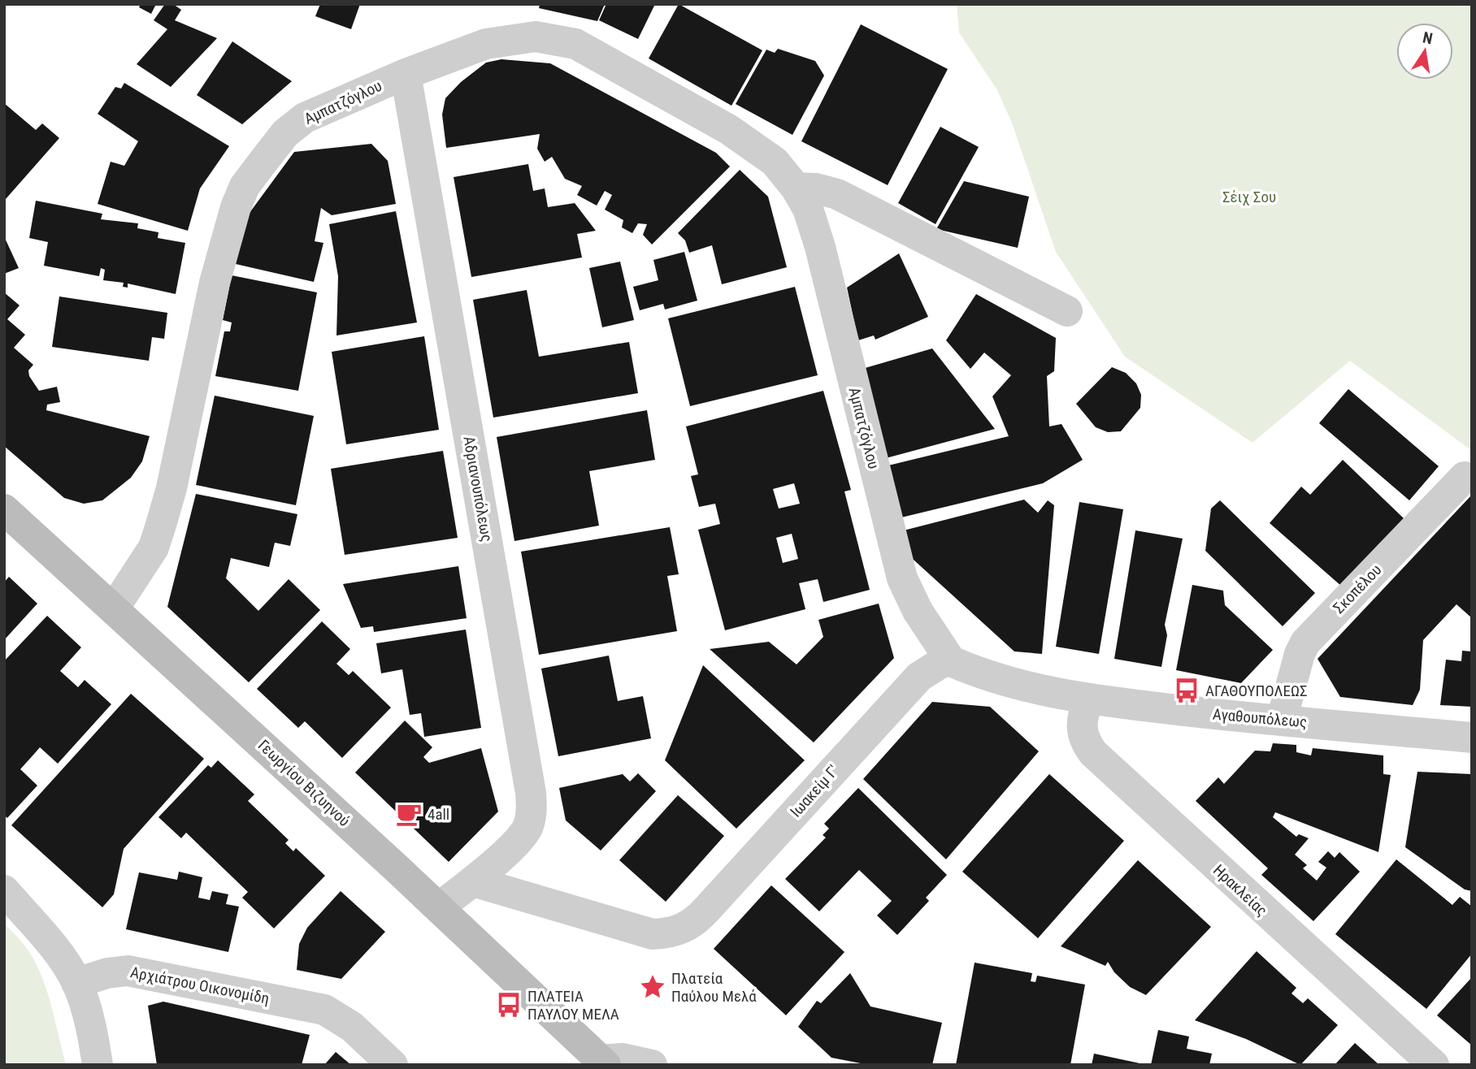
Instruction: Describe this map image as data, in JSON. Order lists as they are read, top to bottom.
{
  "streets": {
    "street": [
      "Αμπατζόγλου",
      "Αδριανουπόλεως",
      "Σκοπέλου",
      "Αγαθουπόλεως",
      "Γεωργίου Βιζυηνού",
      "Ιωακείμ Γ'",
      "Ηρακλείας",
      "Αρχιάτρου Οικονομίδη"
    ]
  },
  "crossings": [
    ["Αμπατζόγλου", "Αδριανουπόλεως"],
    ["Αμπατζόγλου", "Αγαθουπόλεως"],
    ["Αμπατζόγλου", "Γεωργίου Βιζυηνού"],
    ["Αμπατζόγλου", "Ιωακείμ Γ'"],
    ["Αδριανουπόλεως", "Ιωακείμ Γ'"],
    ["Σκοπέλου", "Αγαθουπόλεως"],
    ["Αγαθουπόλεως", "Ιωακείμ Γ'"],
    ["Αγαθουπόλεως", "Ηρακλείας"]
  ],
  "parks": ["Σέιχ Σου"],
  "places": {
    "bus stop": ["ΑΓΑΘΟΥΠΟΛΕΩΣ", "ΠΛΑΤΕΙΑ ΠΑΥΛΟΥ ΜΕΛΑ"],
    "cafe": ["4all"],
    "place": ["Πλατεία Παύλου Μελά"]
  },
  "north": "top"
}
